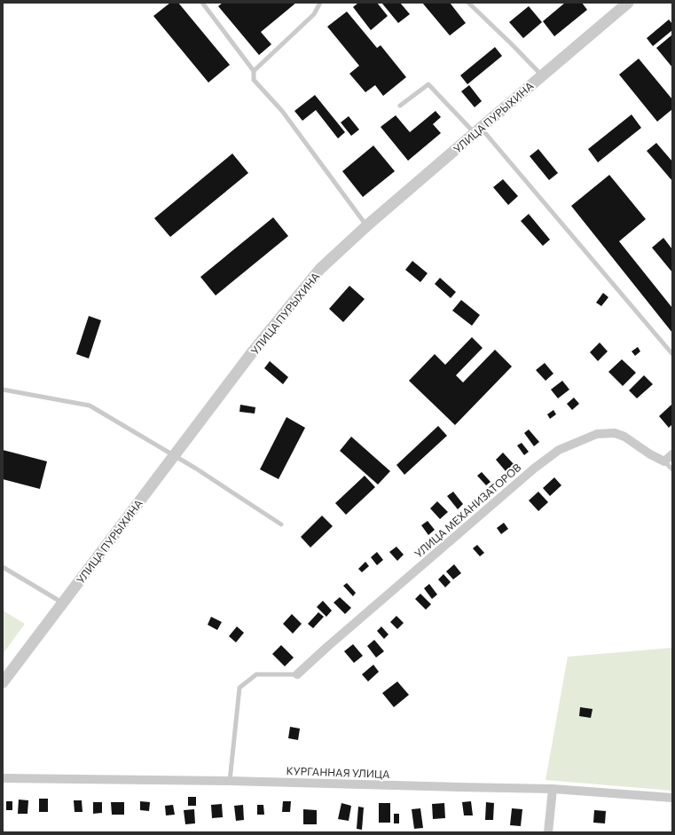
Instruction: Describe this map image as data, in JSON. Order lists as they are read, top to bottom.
{
  "streets": {
    "street": ["УЛИЦА ПУРЫХИНА", "УЛИЦА МЕХАНИЗАТОРОВ", "КУРГАННАЯ УЛИЦА"]
  }
}
